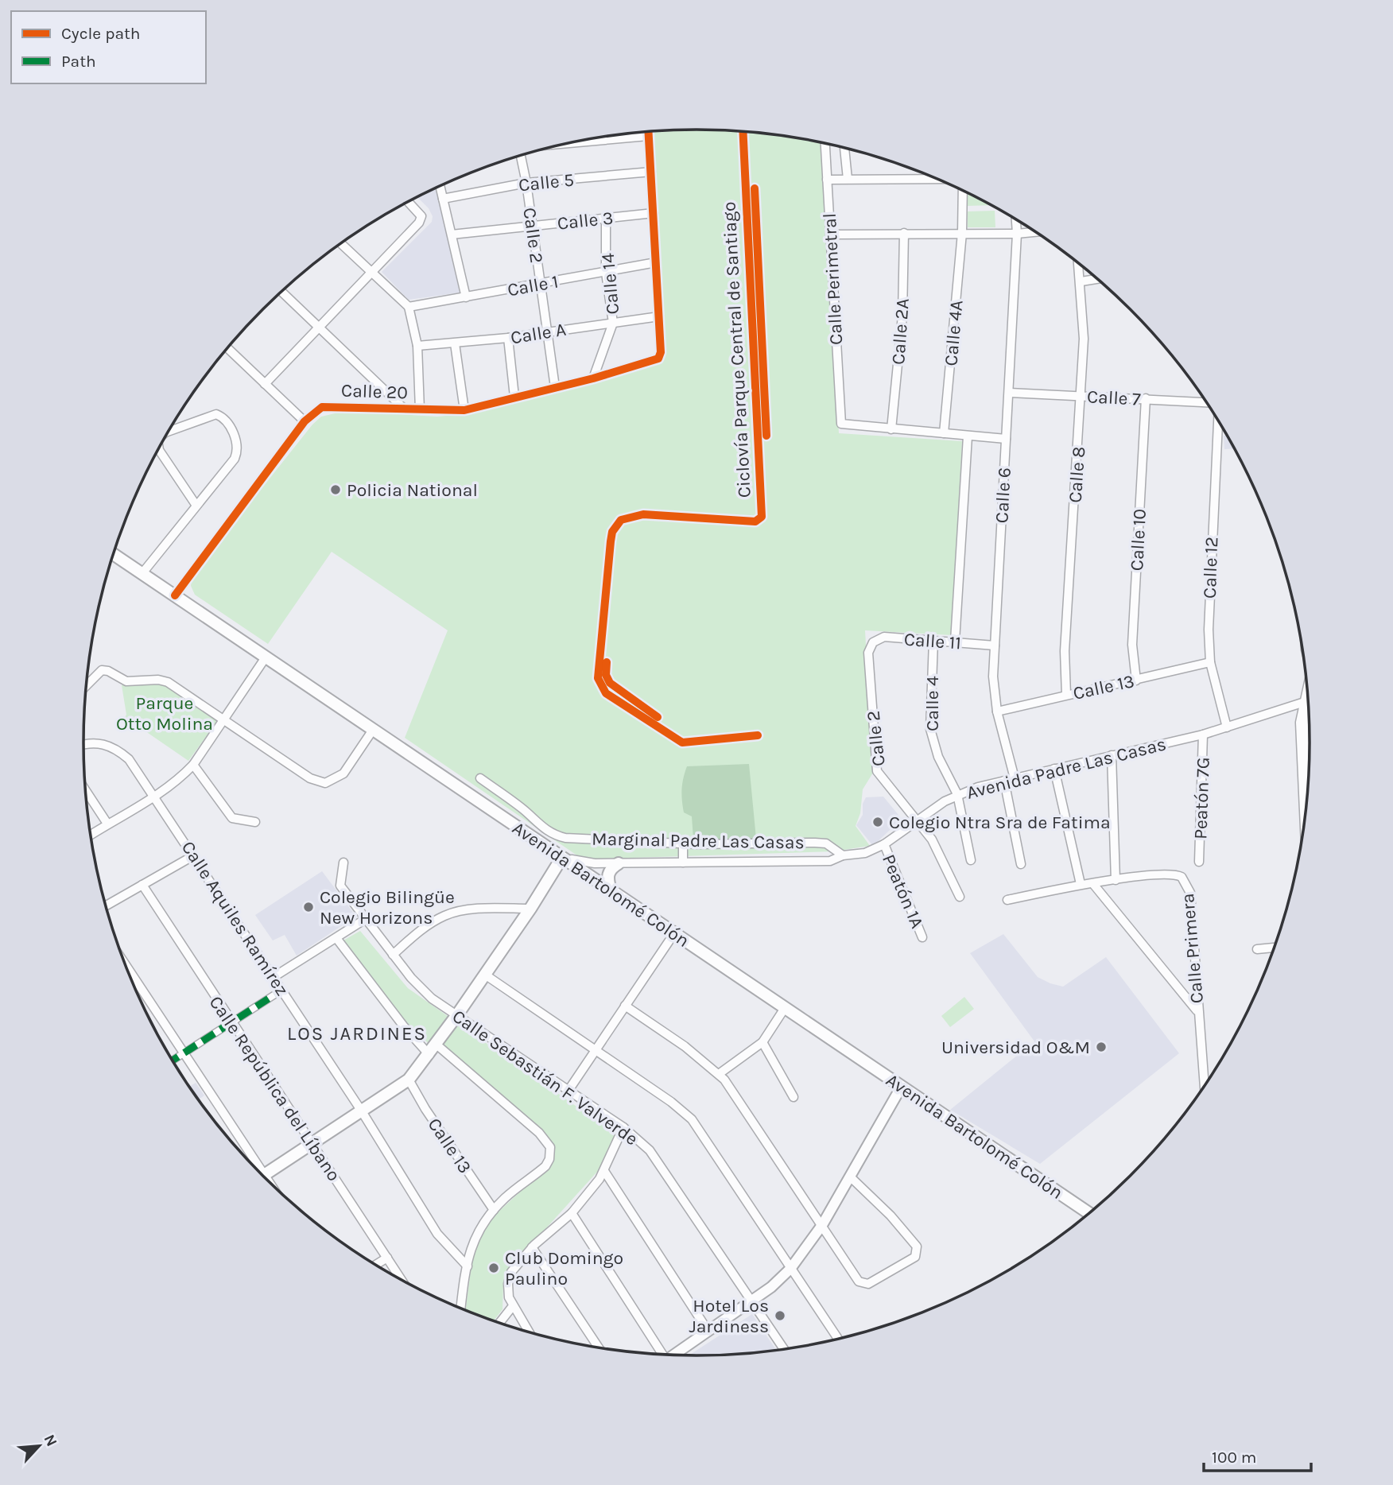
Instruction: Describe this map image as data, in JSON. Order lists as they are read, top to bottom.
{
  "streets": {
    "main road": ["Avenida Bartolomé Colón"],
    "street": [
      "Calle 5",
      "Calle 3",
      "Calle 2",
      "Calle Perimetral",
      "Calle 14",
      "Calle 1",
      "Calle 2A",
      "Calle A",
      "Calle 4A",
      "Calle 20",
      "Calle 7",
      "Calle 8",
      "Calle 6",
      "Calle 10",
      "Calle 12",
      "Calle 11",
      "Calle 13",
      "Calle 4",
      "Avenida Padre Las Casas",
      "Peatón 7G",
      "Marginal Padre Las Casas",
      "Peatón 1A",
      "Calle Aquiles Ramírez",
      "Calle Primera",
      "Calle Sebastián F. Valverde",
      "Calle República del Líbano"
    ],
    "cycle path": ["Ciclovía Parque Central de Santiago"]
  },
  "crossings": [
    ["Calle 5", "Calle 2"],
    ["Calle 3", "Calle 2"],
    ["Calle 3", "Calle 14"],
    ["Calle 2", "Calle 1"],
    ["Calle 2", "Calle A"],
    ["Calle 2", "Calle 20"],
    ["Calle 2", "Calle 11"],
    ["Calle 2", "Avenida Padre Las Casas"],
    ["Calle Perimetral", "Calle 2A"],
    ["Calle 14", "Calle 1"],
    ["Calle 14", "Calle A"],
    ["Calle 14", "Calle 20"],
    ["Calle A", "Calle 20"],
    ["Calle 20", "Avenida Bartolomé Colón"],
    ["Calle 7", "Calle 8"],
    ["Calle 7", "Calle 6"],
    ["Calle 7", "Calle 10"],
    ["Calle 8", "Calle 13"],
    ["Calle 6", "Calle 11"],
    ["Calle 6", "Calle 13"],
    ["Calle 6", "Avenida Padre Las Casas"],
    ["Calle 10", "Calle 13"],
    ["Calle 12", "Calle 13"],
    ["Calle 12", "Avenida Padre Las Casas"],
    ["Calle 11", "Calle 4"],
    ["Calle 4", "Avenida Padre Las Casas"],
    ["Avenida Padre Las Casas", "Peatón 7G"],
    ["Avenida Padre Las Casas", "Marginal Padre Las Casas"],
    ["Avenida Padre Las Casas", "Avenida Bartolomé Colón"],
    ["Avenida Padre Las Casas", "Peatón 1A"]
  ],
  "districts": ["LOS JARDINES"],
  "parks": ["Parque Otto Molina"],
  "places": [
    "Policia National",
    "Colegio Ntra Sra de Fatima",
    "Colegio Bilingüe New Horizons",
    "Universidad O&M",
    "Club Domingo Paulino",
    "Hotel Los Jardiness"
  ],
  "legend": ["Cycle path", "Path"],
  "scale_bar": "100 m",
  "north": "top right"
}
